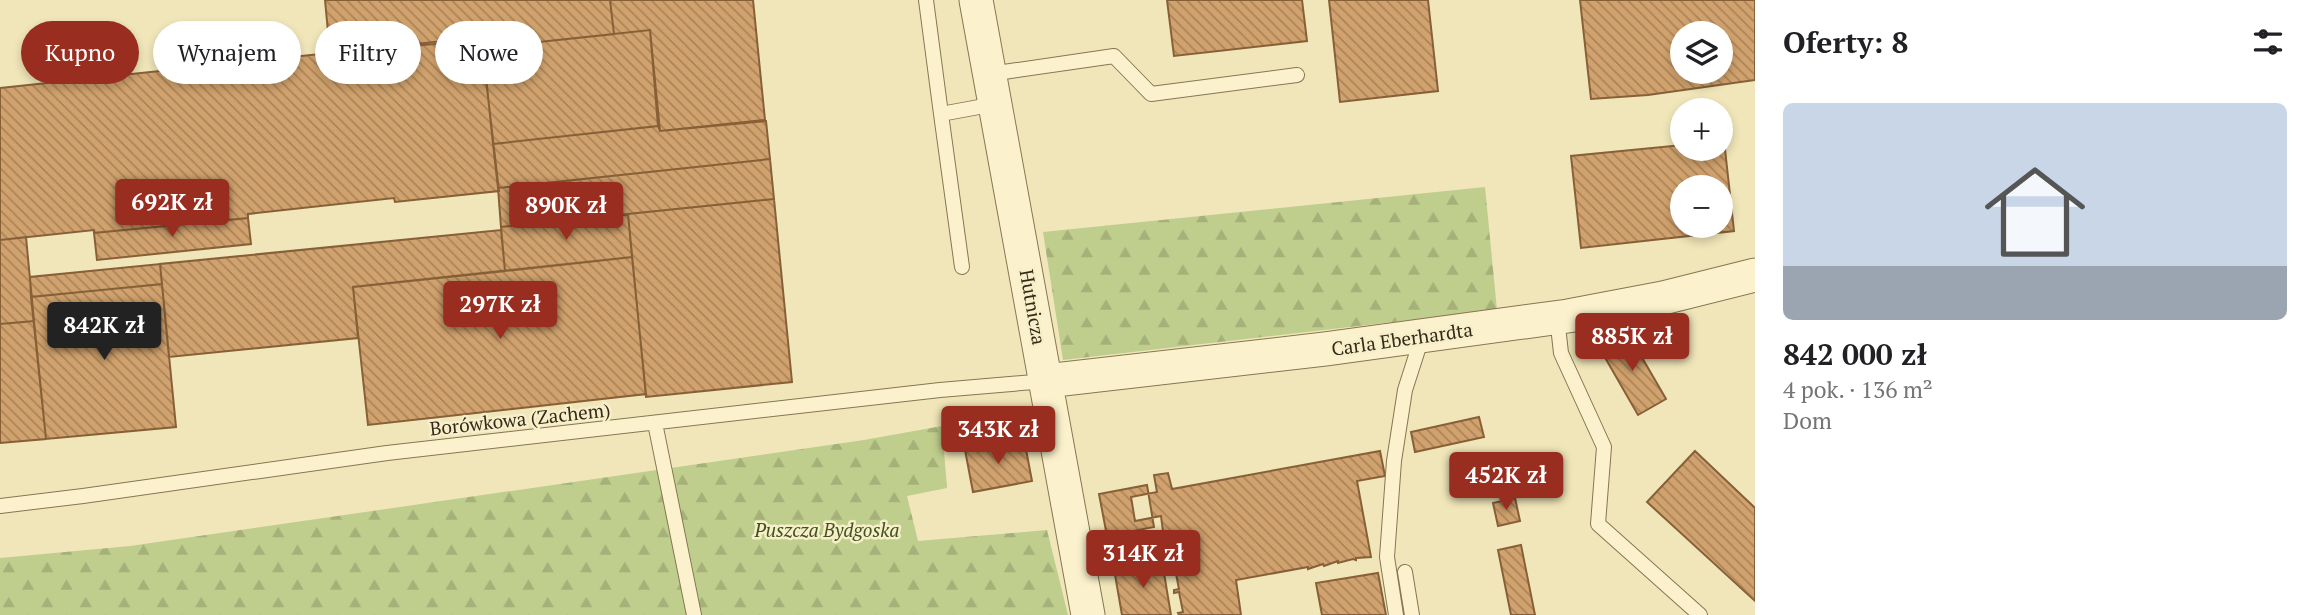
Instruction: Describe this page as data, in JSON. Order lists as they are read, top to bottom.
{
  "streets": {
    "street": ["Hutnicza", "Carla Eberhardta"],
    "lane": ["Borówkowa (Zachem)"]
  },
  "crossings": [
    ["Hutnicza", "Carla Eberhardta"],
    ["Hutnicza", "Borówkowa (Zachem)"],
    ["Carla Eberhardta", "Borówkowa (Zachem)"]
  ],
  "parks": ["Puszcza Bydgoska"],
  "page": {
    "heading": "Oferty: 8",
    "map_buttons": ["+", "−"],
    "chip": [
      "Kupno",
      "Wynajem",
      "Filtry",
      "Nowe"
    ],
    "list": [
      {
        "name": "842 000 zł",
        "note": "4 pok. · 136 m² · Dom"
      }
    ],
    "price": [
      "692K zł",
      "890K zł",
      "297K zł",
      "842K zł",
      "885K zł",
      "343K zł",
      "452K zł",
      "314K zł"
    ]
  }
}
